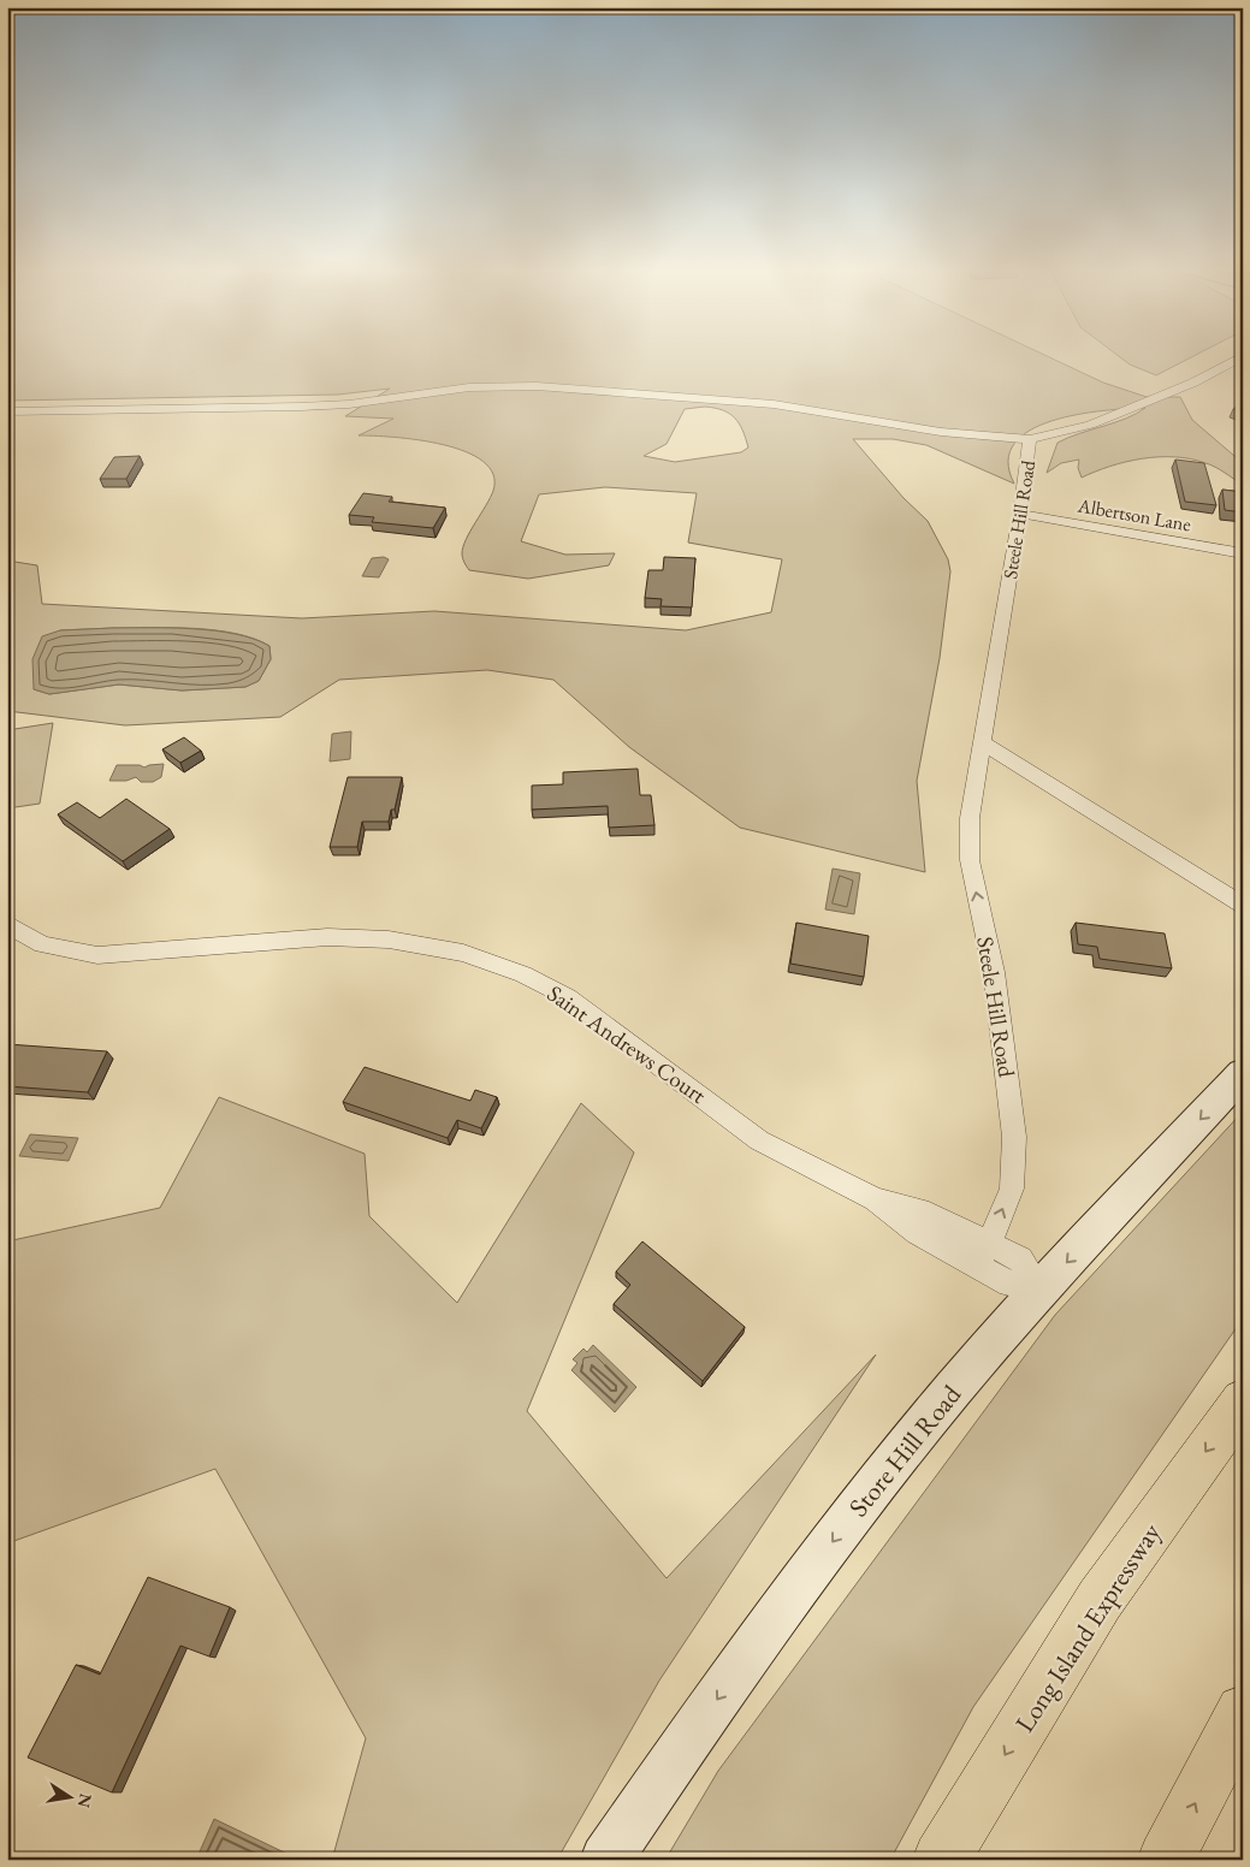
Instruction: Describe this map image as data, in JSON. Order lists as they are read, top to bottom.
{
  "streets": {
    "highway": ["Long Island Expressway"],
    "main road": ["Store Hill Road"],
    "street": ["Albertson Lane", "Steele Hill Road", "Saint Andrews Court"]
  },
  "crossings": [
    ["Albertson Lane", "Steele Hill Road"],
    ["Steele Hill Road", "Saint Andrews Court"],
    ["Saint Andrews Court", "Store Hill Road"]
  ],
  "one_way": ["Steele Hill Road", "Store Hill Road"],
  "north": "right"
}
